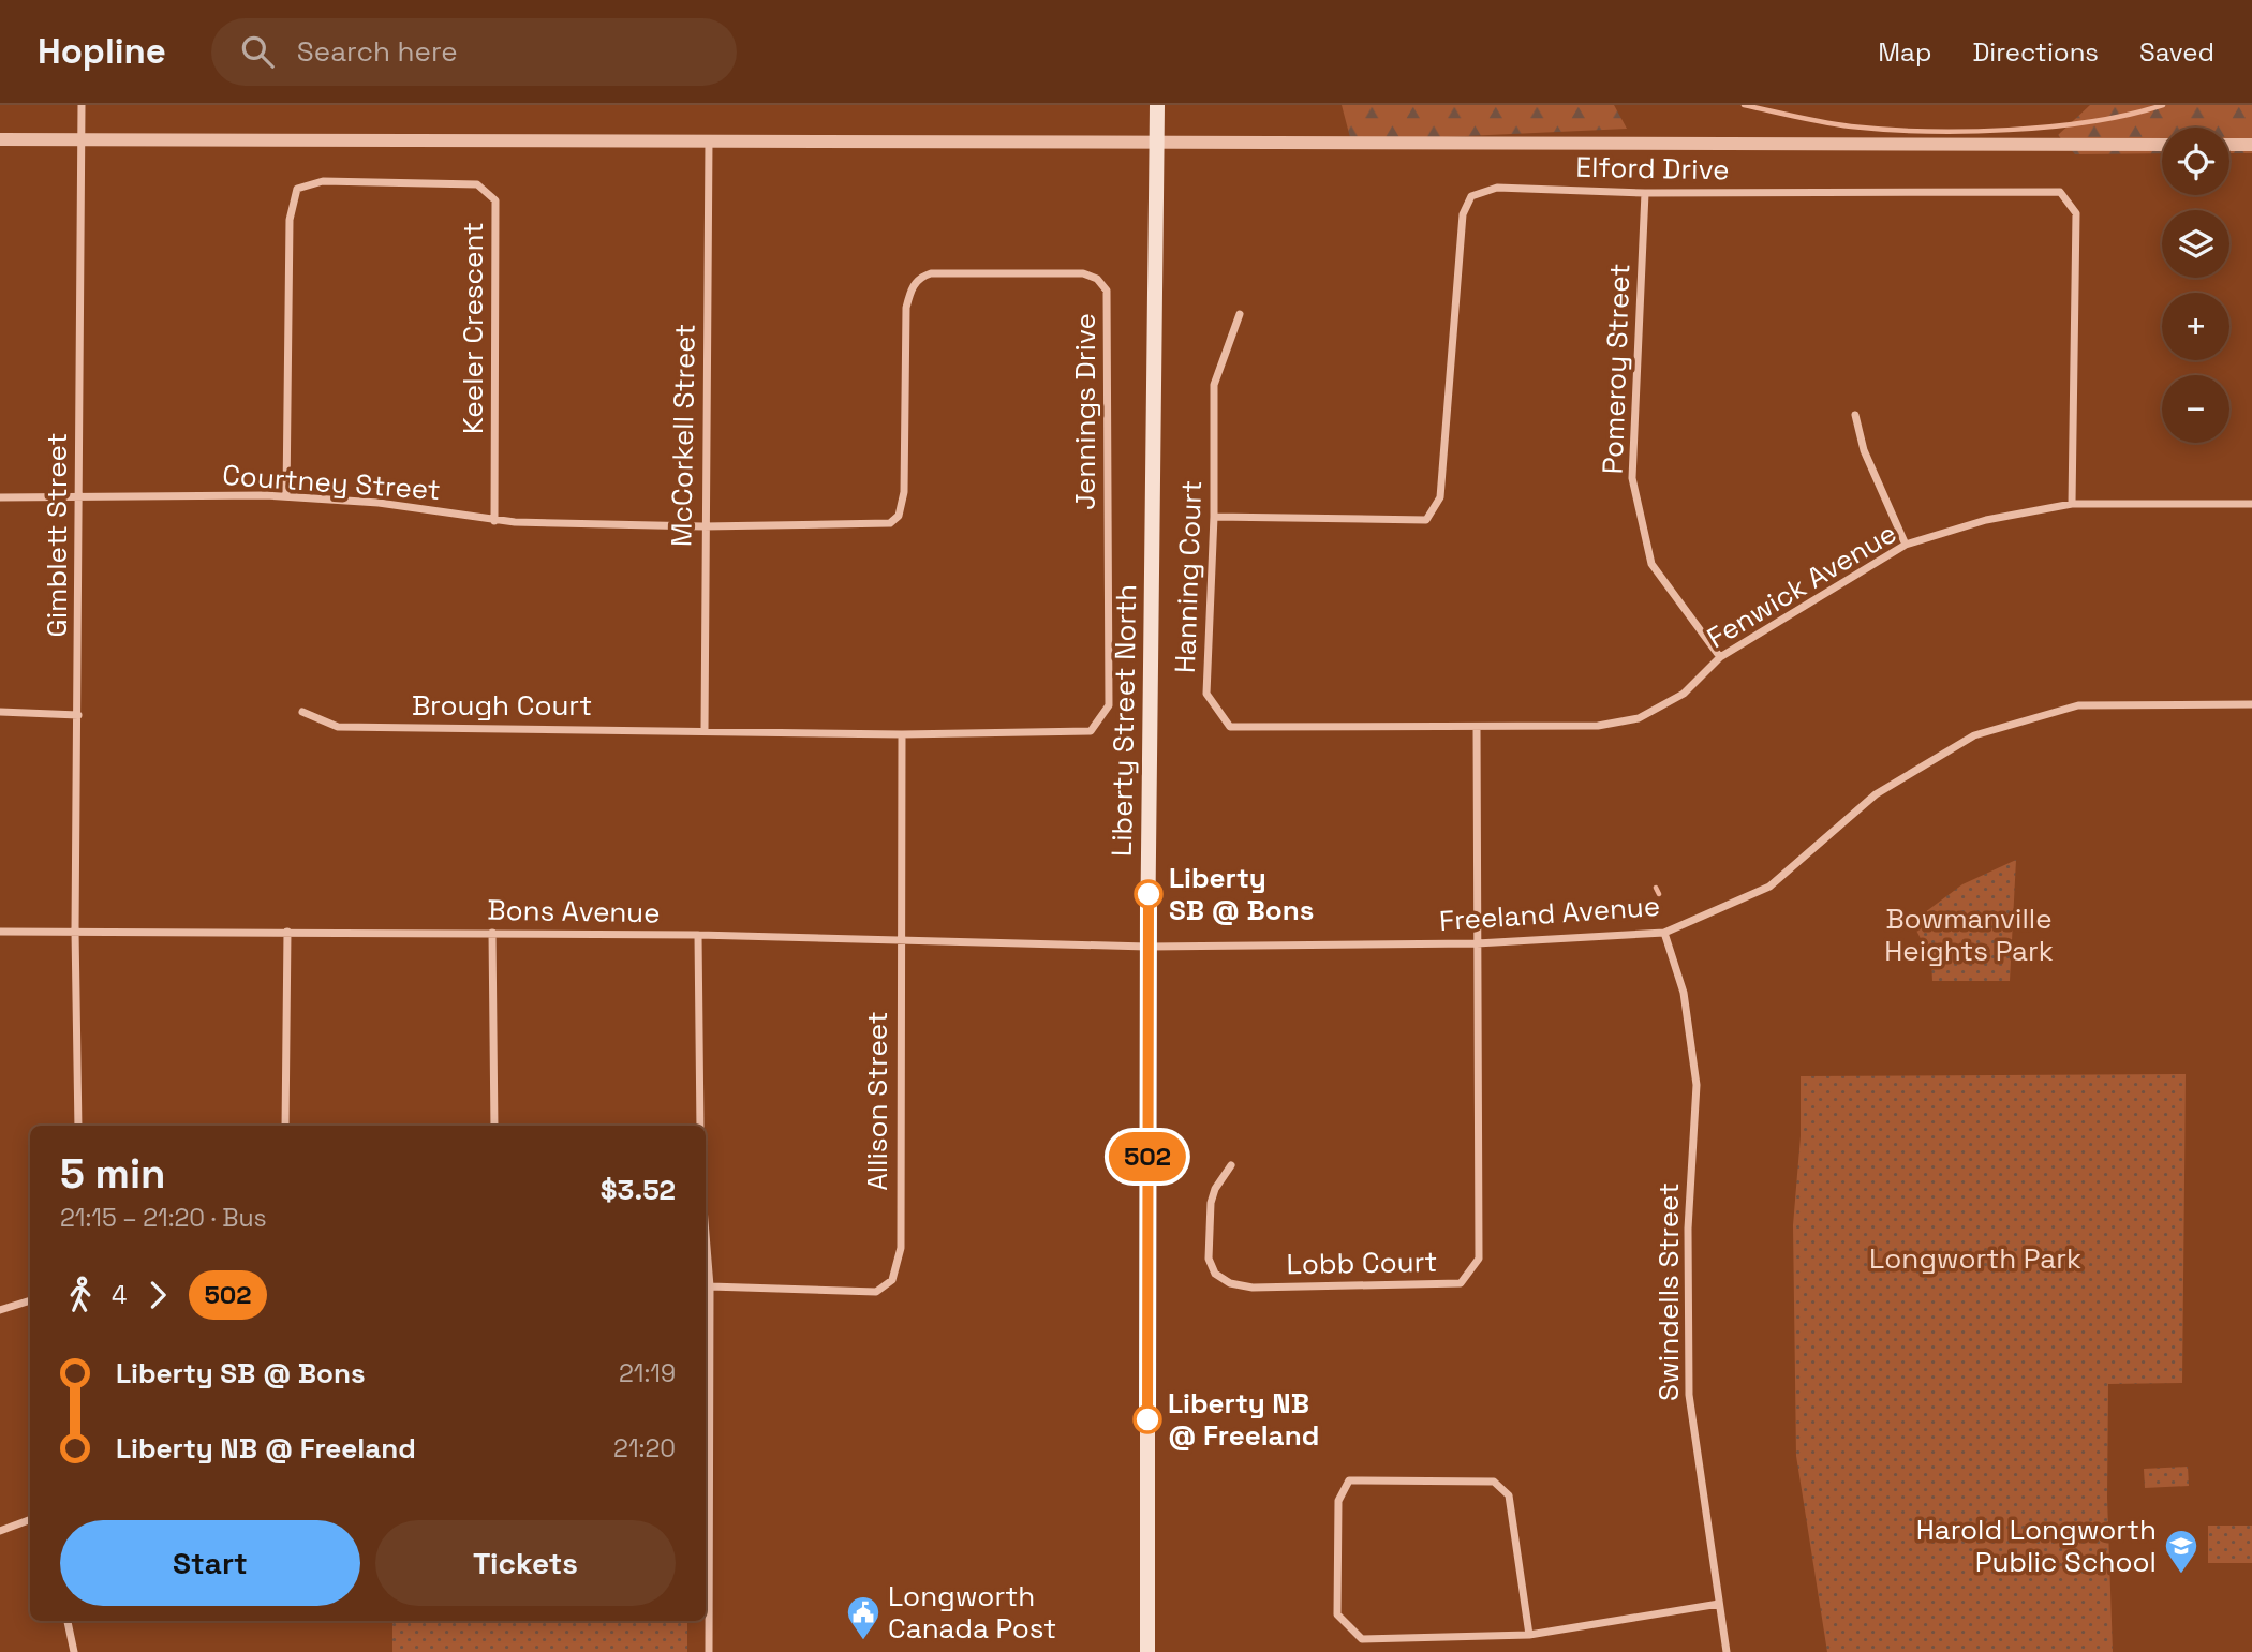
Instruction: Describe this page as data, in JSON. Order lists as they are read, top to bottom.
{
  "streets": {
    "main road": ["Liberty Street North"],
    "street": [
      "Elford Drive",
      "Keeler Crescent",
      "Pomeroy Street",
      "Jennings Drive",
      "McCorkell Street",
      "Courtney Street",
      "Gimblett Street",
      "Hanning Court",
      "Fenwick Avenue",
      "Brough Court",
      "Bons Avenue",
      "Freeland Avenue",
      "Allison Street",
      "Lobb Court",
      "Swindells Street"
    ]
  },
  "crossings": [
    ["Elford Drive", "Pomeroy Street"],
    ["Elford Drive", "Hanning Court"],
    ["Elford Drive", "Fenwick Avenue"],
    ["Keeler Crescent", "Courtney Street"],
    ["Pomeroy Street", "Fenwick Avenue"],
    ["Jennings Drive", "McCorkell Street"],
    ["Jennings Drive", "Courtney Street"],
    ["Jennings Drive", "Brough Court"],
    ["Jennings Drive", "Allison Street"],
    ["McCorkell Street", "Courtney Street"],
    ["McCorkell Street", "Brough Court"],
    ["Courtney Street", "Gimblett Street"],
    ["Gimblett Street", "Bons Avenue"],
    ["Hanning Court", "Fenwick Avenue"],
    ["Liberty Street North", "Bons Avenue"],
    ["Liberty Street North", "Freeland Avenue"],
    ["Bons Avenue", "Freeland Avenue"],
    ["Bons Avenue", "Allison Street"],
    ["Freeland Avenue", "Lobb Court"],
    ["Freeland Avenue", "Swindells Street"]
  ],
  "parks": ["Bowmanville Heights Park", "Longworth Park"],
  "places": {
    "other": ["Liberty SB @ Bons", "Liberty NB @ Freeland"],
    "school or university": ["Harold Longworth Public School"],
    "public building": ["Longworth Canada Post"]
  },
  "lines": ["bus line 502"],
  "page": {
    "header": "Hopline",
    "search": "Search here",
    "nav": ["Map", "Directions", "Saved"],
    "on_map": "502",
    "map_buttons": ["+", "−"],
    "heading": ["5 min", "21:15 – 21:20 · Bus", "$3.52"],
    "legs": ["4", "502"],
    "list": [
      {
        "name": "Liberty SB @ Bons",
        "value": "21:19"
      },
      {
        "name": "Liberty NB @ Freeland",
        "value": "21:20"
      }
    ],
    "buttons": ["Start", "Tickets"]
  }
}
